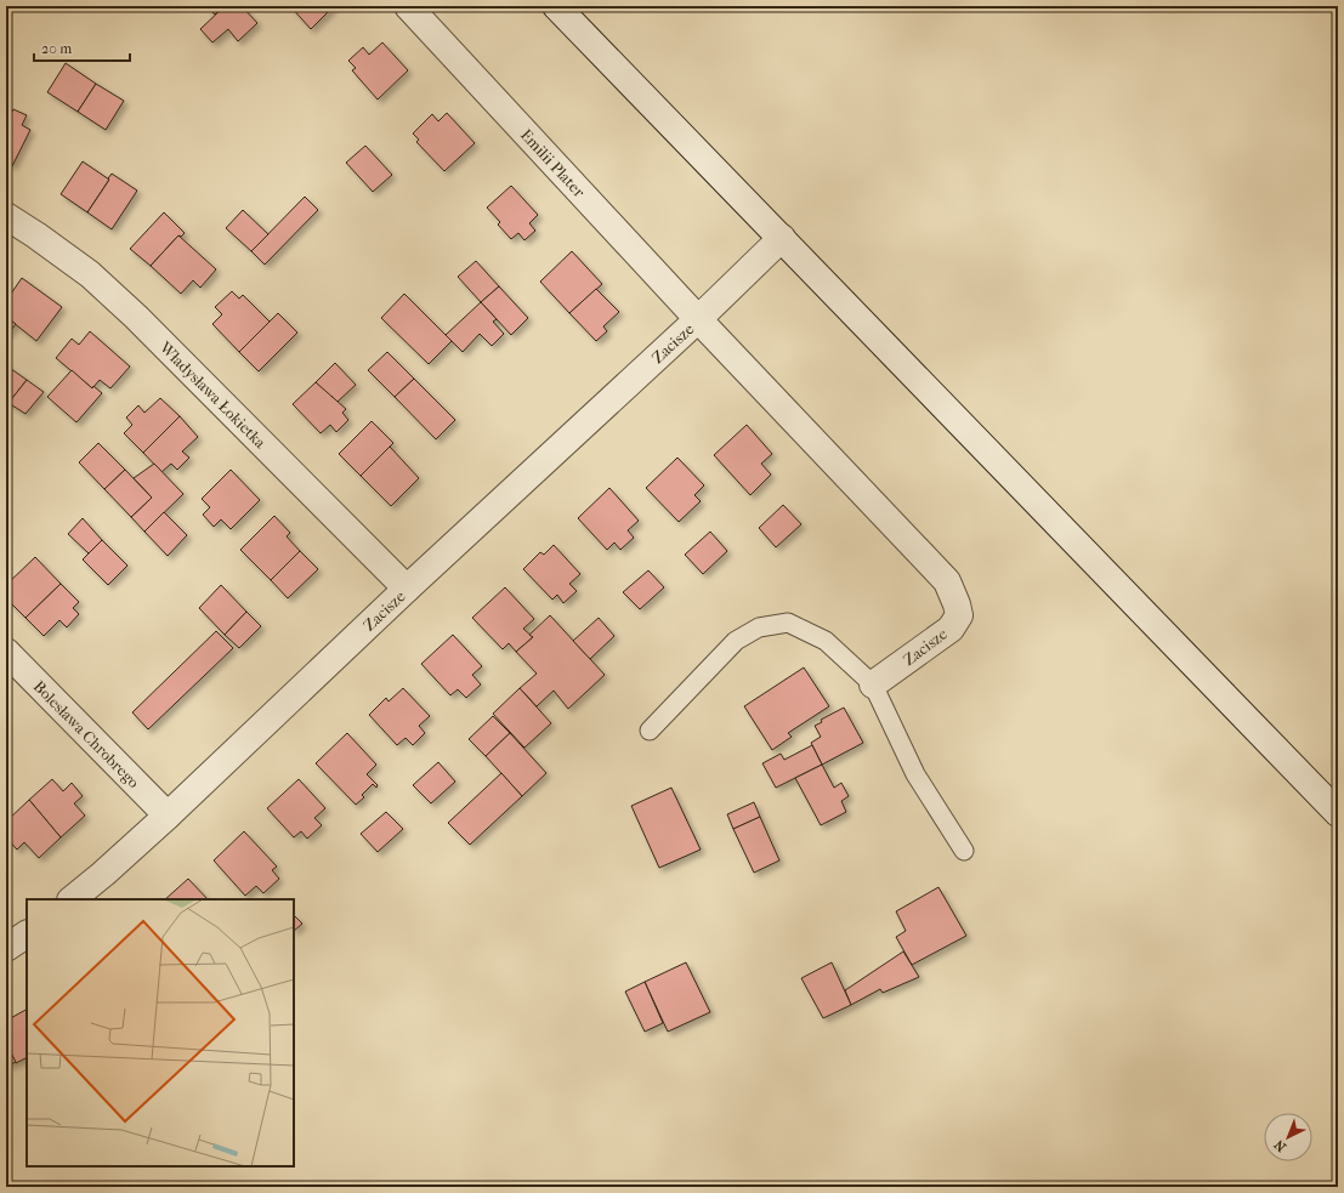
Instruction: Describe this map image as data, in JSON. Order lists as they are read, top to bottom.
{
  "streets": {
    "street": [
      "Emilii Plater",
      "Zacisze",
      "Władysława Łokietka",
      "Bolesława Chrobrego"
    ]
  },
  "crossings": [
    ["Emilii Plater", "Zacisze"],
    ["Zacisze", "Władysława Łokietka"],
    ["Zacisze", "Bolesława Chrobrego"]
  ],
  "scale_bar": "20 m",
  "north": "bottom left"
}
